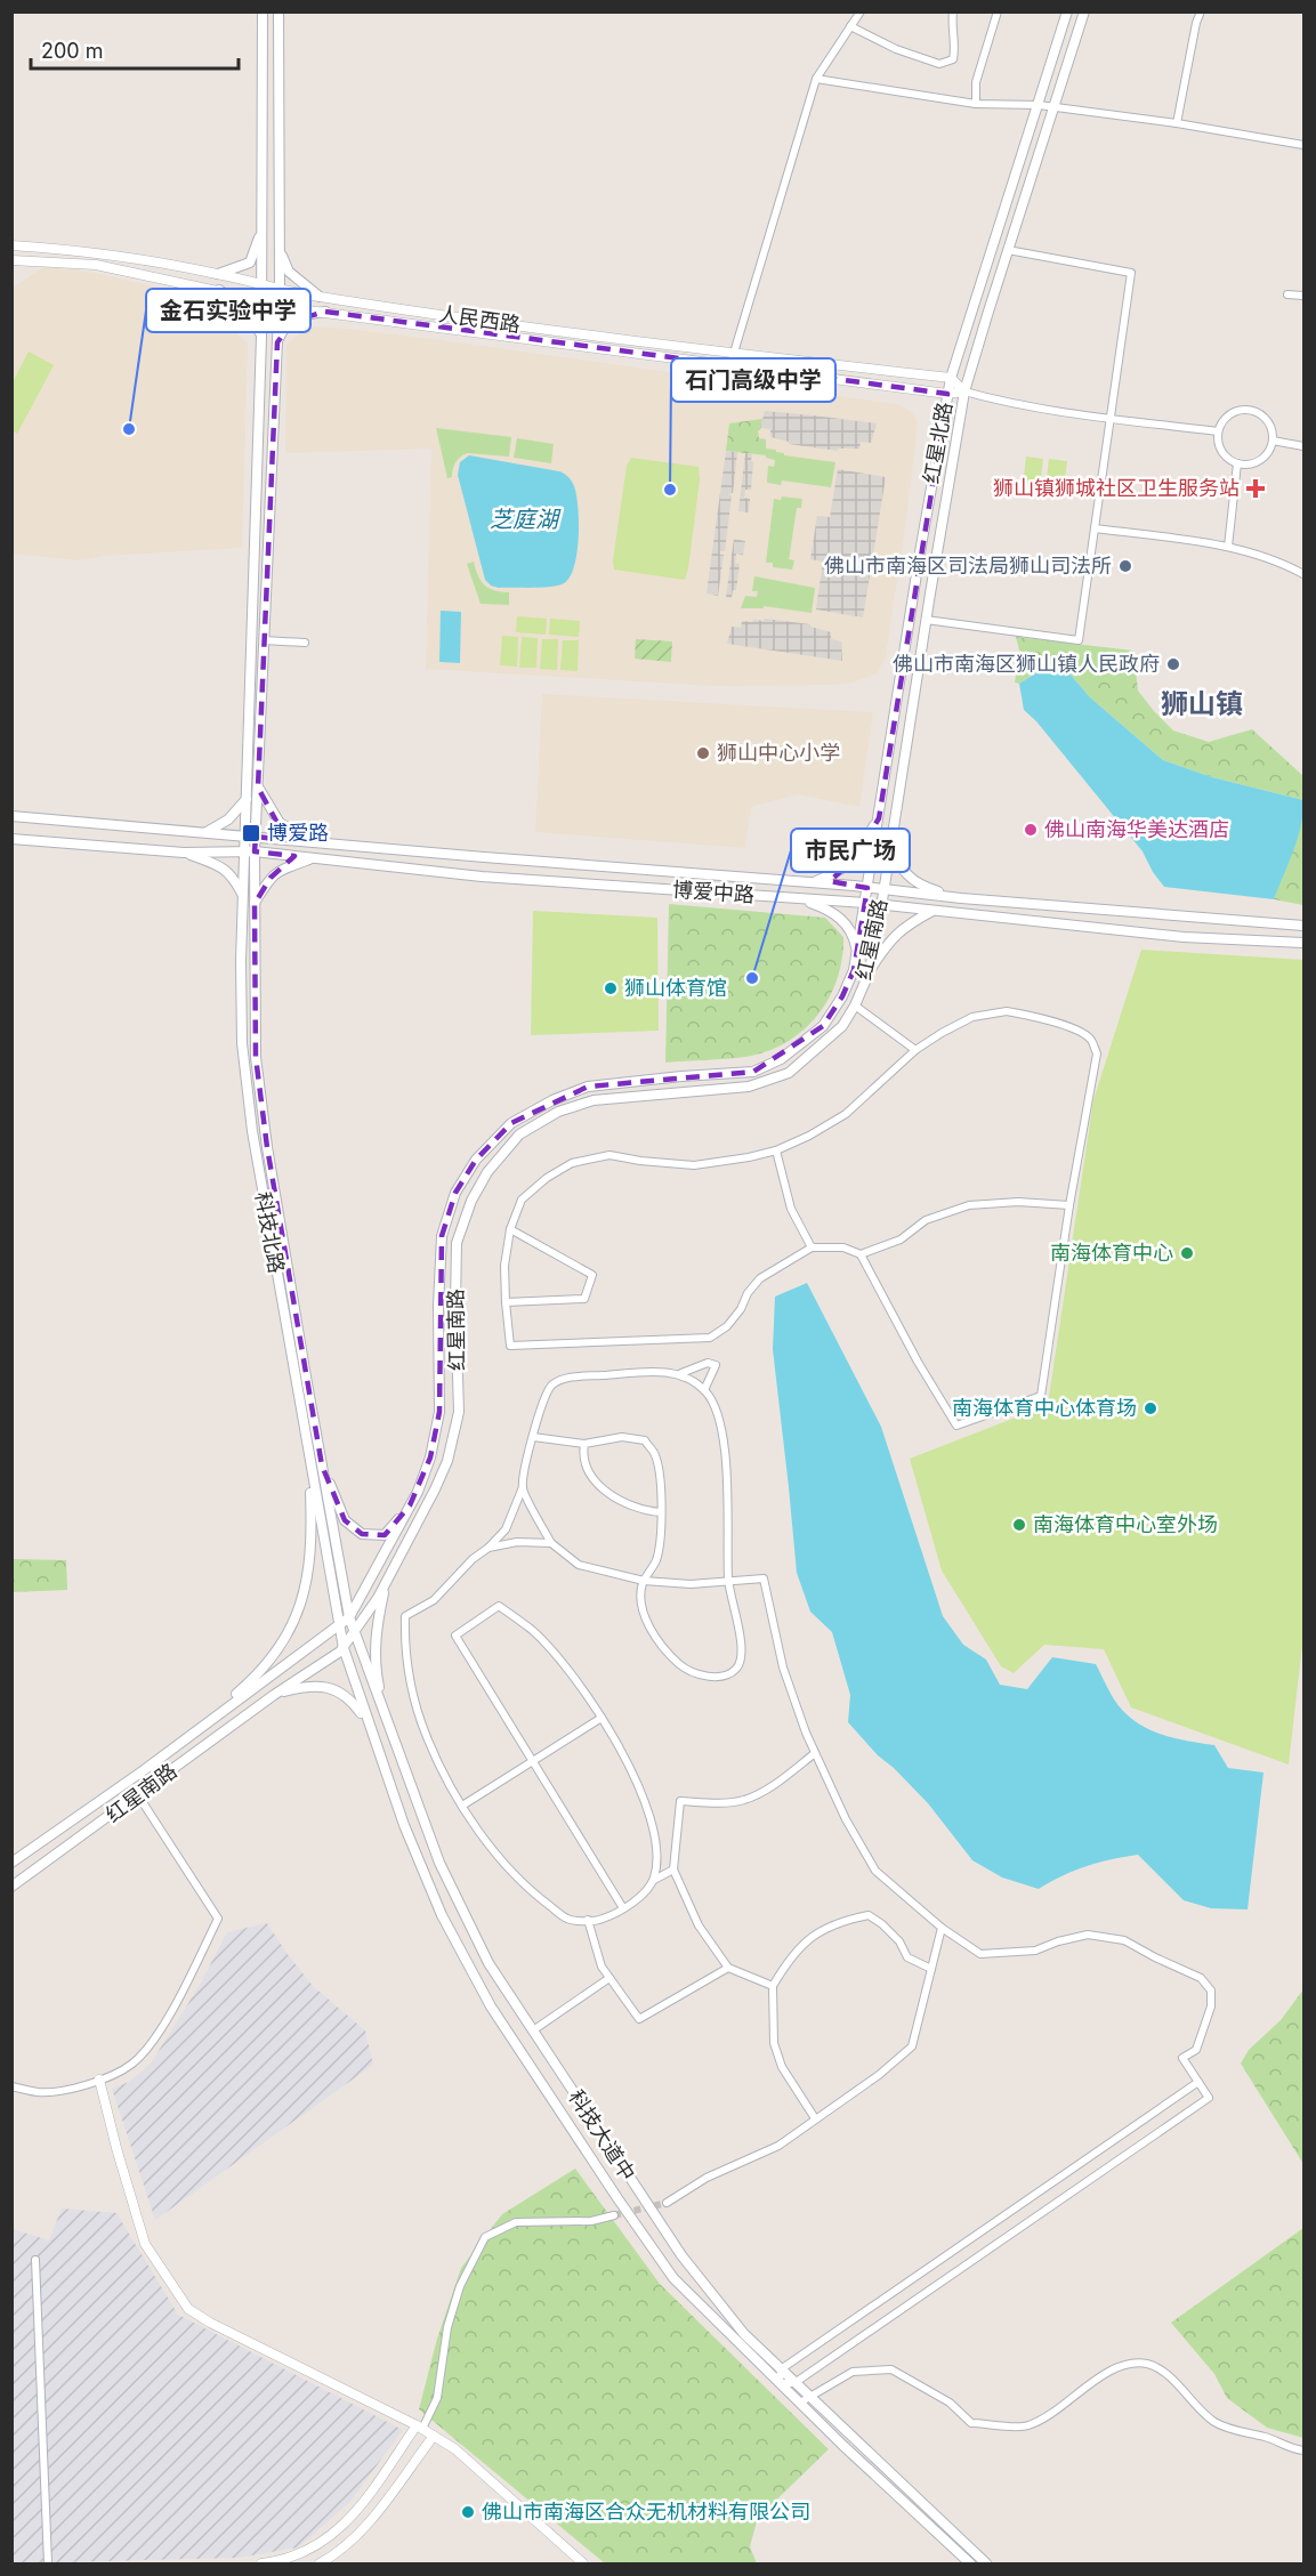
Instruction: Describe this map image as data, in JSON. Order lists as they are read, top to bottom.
{
  "streets": {
    "main road": [
      "红星北路",
      "博爱中路",
      "红星南路",
      "科技北路",
      "科技大道中"
    ],
    "street": ["人民西路"]
  },
  "crossings": [
    ["人民西路", "红星北路"],
    ["红星北路", "博爱中路"],
    ["红星北路", "红星南路"],
    ["博爱中路", "红星南路"],
    ["博爱中路", "科技北路"],
    ["红星南路", "科技北路"],
    ["红星南路", "科技大道中"],
    ["科技北路", "科技大道中"]
  ],
  "districts": ["狮山镇"],
  "water": ["芝庭湖"],
  "places": {
    "other": [
      "金石实验中学",
      "石门高级中学",
      "佛山市南海区司法局狮山司法所",
      "佛山市南海区狮山镇人民政府",
      "狮山中心小学",
      "佛山南海华美达酒店",
      "市民广场",
      "狮山体育馆",
      "南海体育中心",
      "南海体育中心体育场",
      "南海体育中心室外场",
      "佛山市南海区合众无机材料有限公司"
    ],
    "health": ["狮山镇狮城社区卫生服务站"],
    "transit": ["博爱路"]
  },
  "scale_bar": "200 m"
}
